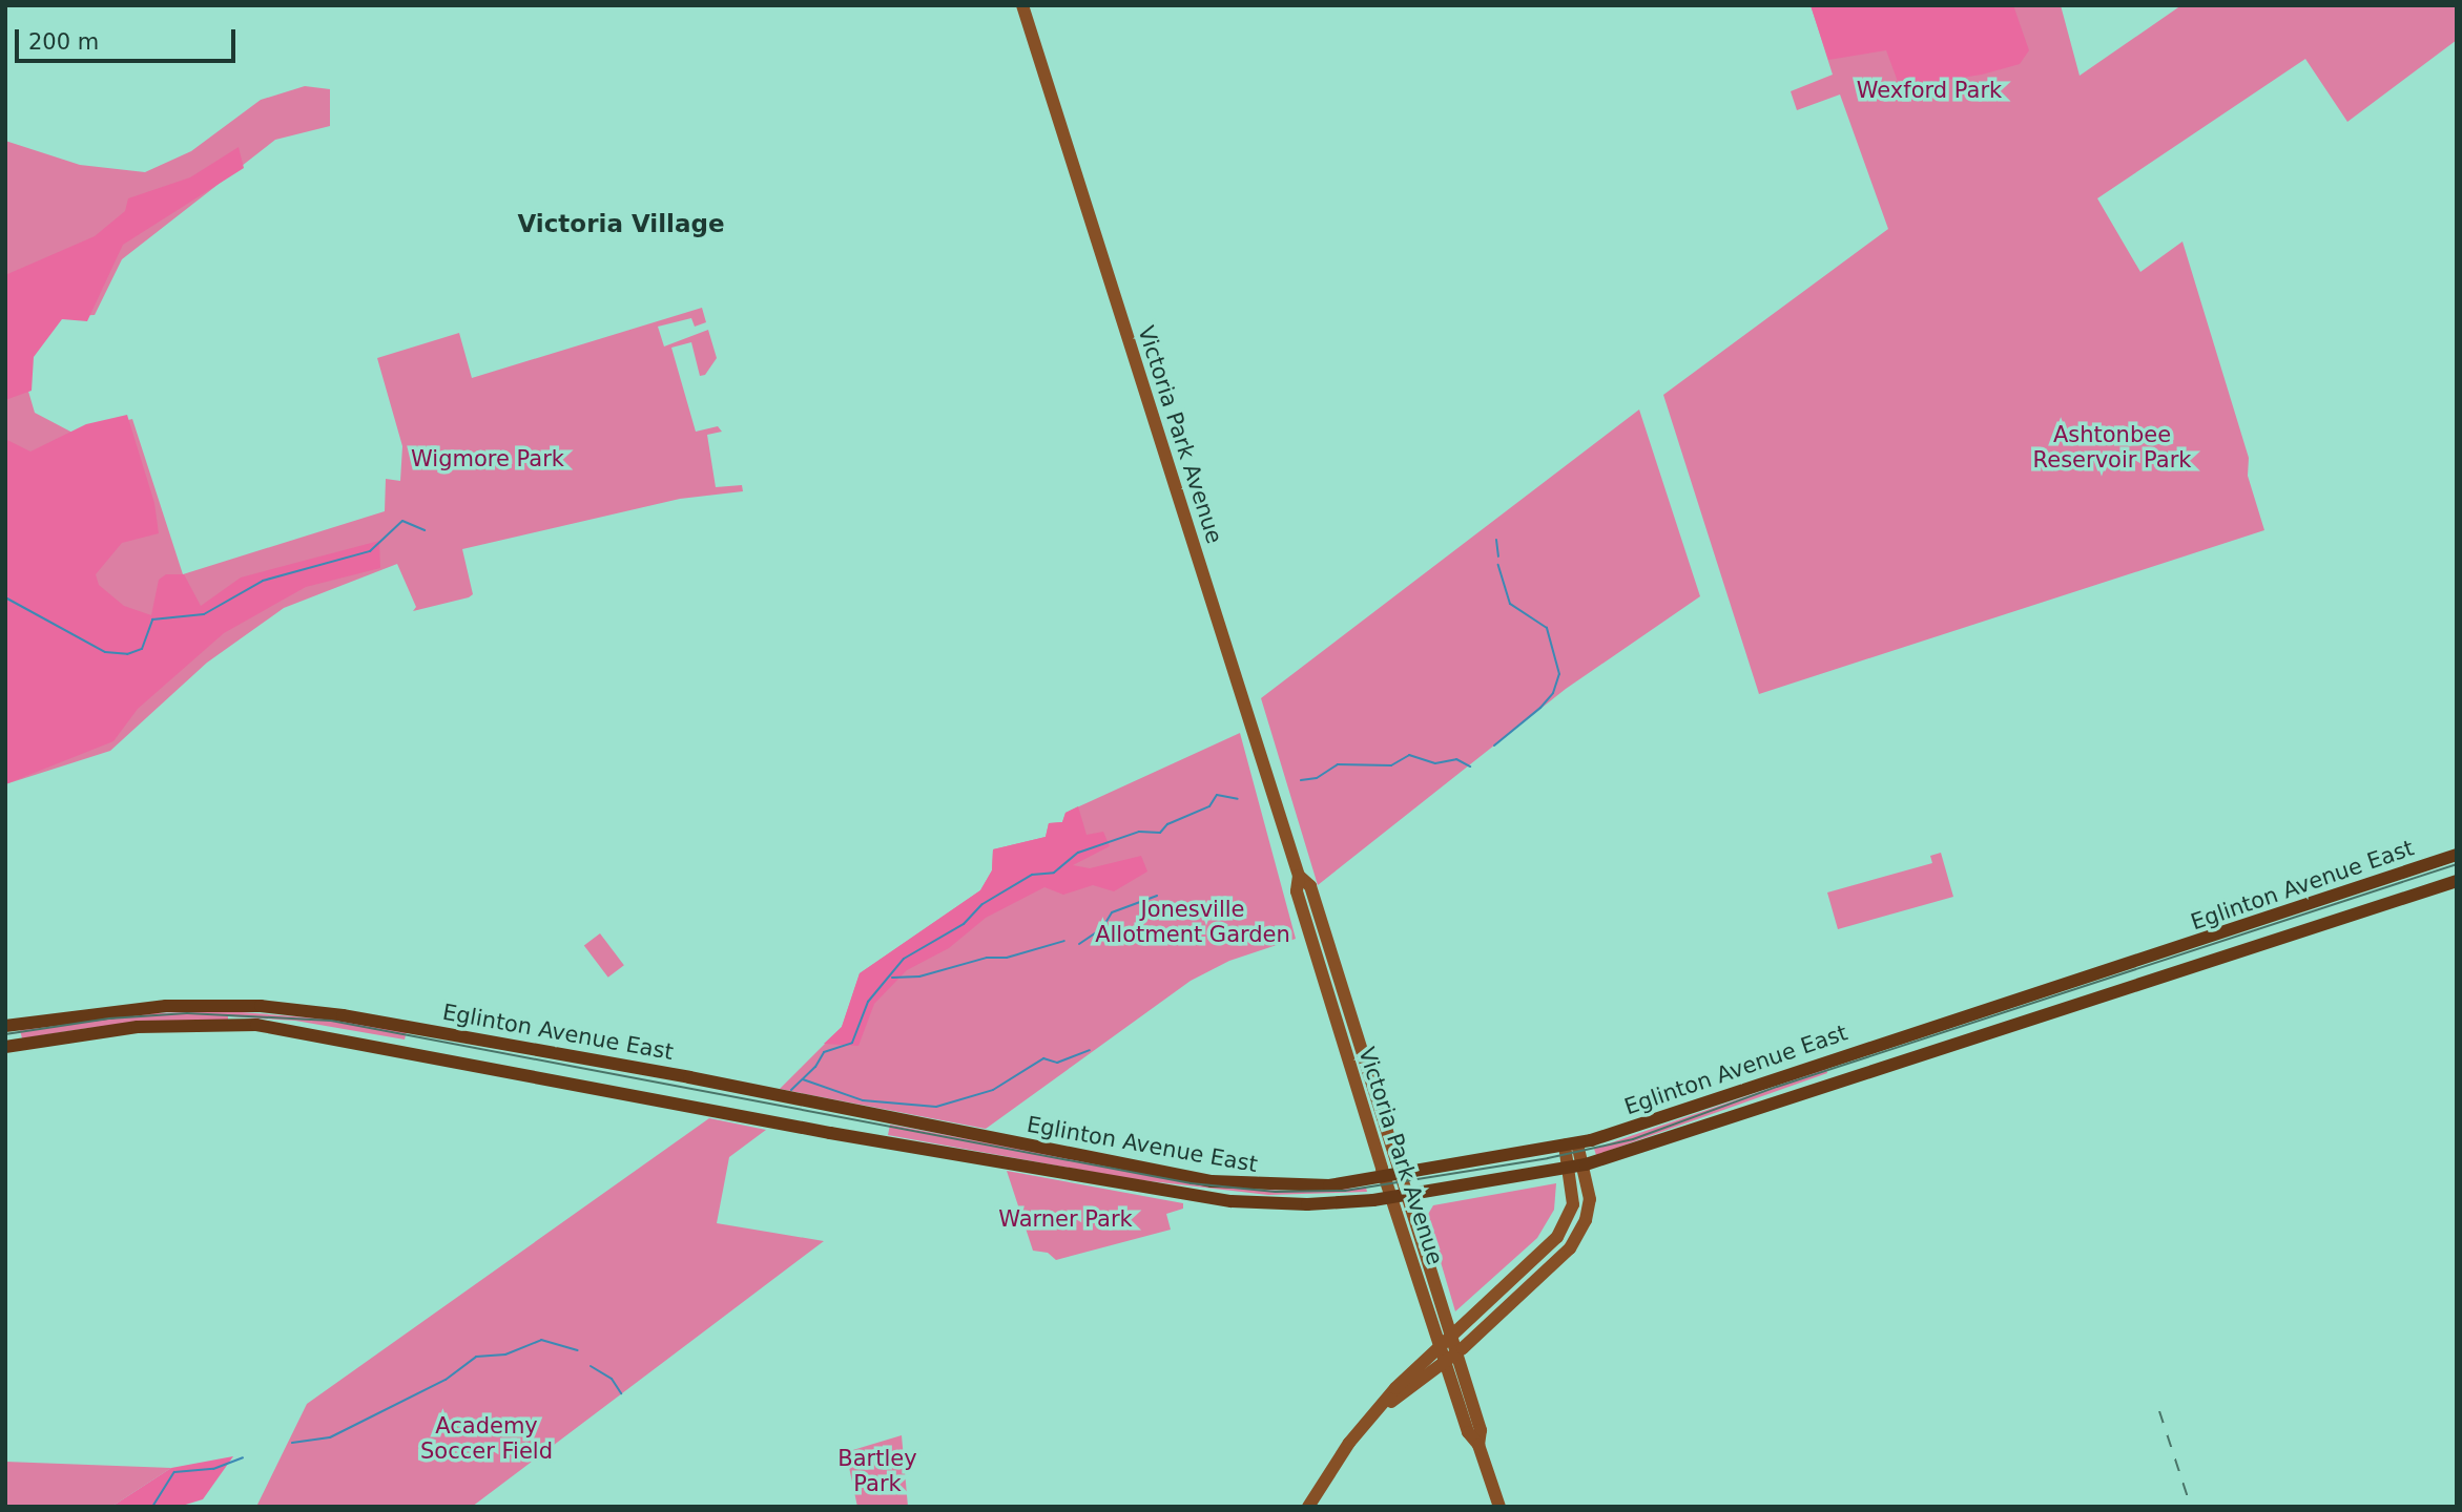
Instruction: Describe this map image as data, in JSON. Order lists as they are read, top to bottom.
{
  "streets": {
    "main road": ["Victoria Park Avenue", "Eglinton Avenue East"]
  },
  "crossings": [
    ["Victoria Park Avenue", "Eglinton Avenue East"]
  ],
  "districts": ["Victoria Village"],
  "parks": [
    "Wexford Park",
    "Ashtonbee Reservoir Park",
    "Wigmore Park",
    "Jonesville Allotment Garden",
    "Warner Park",
    "Academy Soccer Field",
    "Bartley Park"
  ],
  "scale_bar": "200 m"
}
